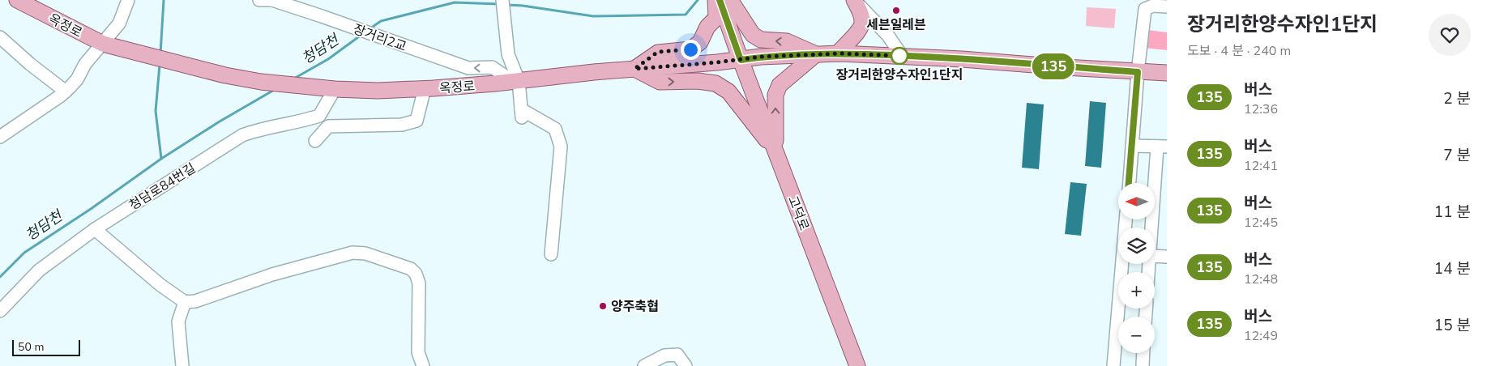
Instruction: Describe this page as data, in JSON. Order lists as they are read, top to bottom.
{
  "streets": {
    "main road": ["옥정로", "고덕로"],
    "street": ["장거리2교", "청담로84번길"]
  },
  "crossings": [
    ["옥정로", "장거리2교"],
    ["옥정로", "청담로84번길"],
    ["옥정로", "고덕로"]
  ],
  "one_way": ["장거리2교"],
  "water": ["청담천"],
  "places": ["세븐일레븐", "장거리한양수자인1단지", "양주축협"],
  "lines": ["bus line 135"],
  "scale_bar": "50 m",
  "north": "left",
  "page": {
    "on_map": "135",
    "heading": ["장거리한양수자인1단지", "도보 · 4 분 · 240 m"],
    "list": [
      {
        "mark": "135",
        "name": "버스",
        "note": "12:36",
        "value": "2 분"
      },
      {
        "mark": "135",
        "name": "버스",
        "note": "12:41",
        "value": "7 분"
      },
      {
        "mark": "135",
        "name": "버스",
        "note": "12:45",
        "value": "11 분"
      },
      {
        "mark": "135",
        "name": "버스",
        "note": "12:48",
        "value": "14 분"
      },
      {
        "mark": "135",
        "name": "버스",
        "note": "12:49",
        "value": "15 분"
      }
    ],
    "map_buttons": ["+", "−"],
    "scale": "50 m"
  }
}
